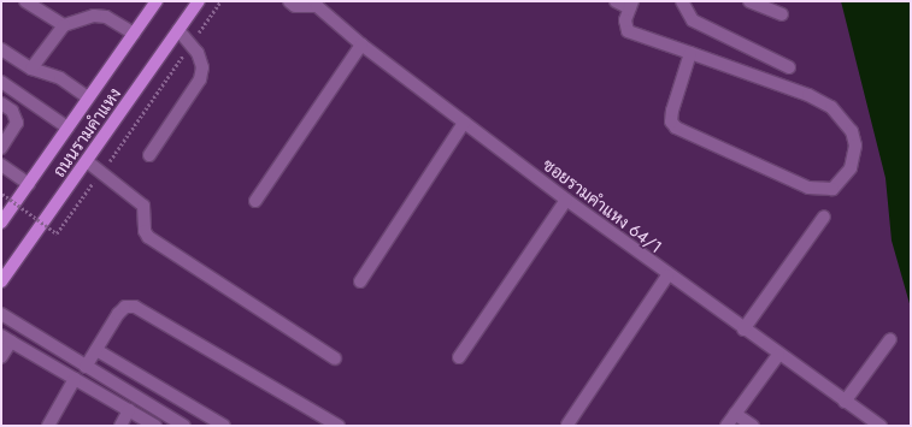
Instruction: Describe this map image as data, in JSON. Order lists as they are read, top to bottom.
{
  "streets": {
    "main road": ["ถนนรามคำแหง"],
    "street": ["ซอยรามคำแหง 64/1"]
  }
}
